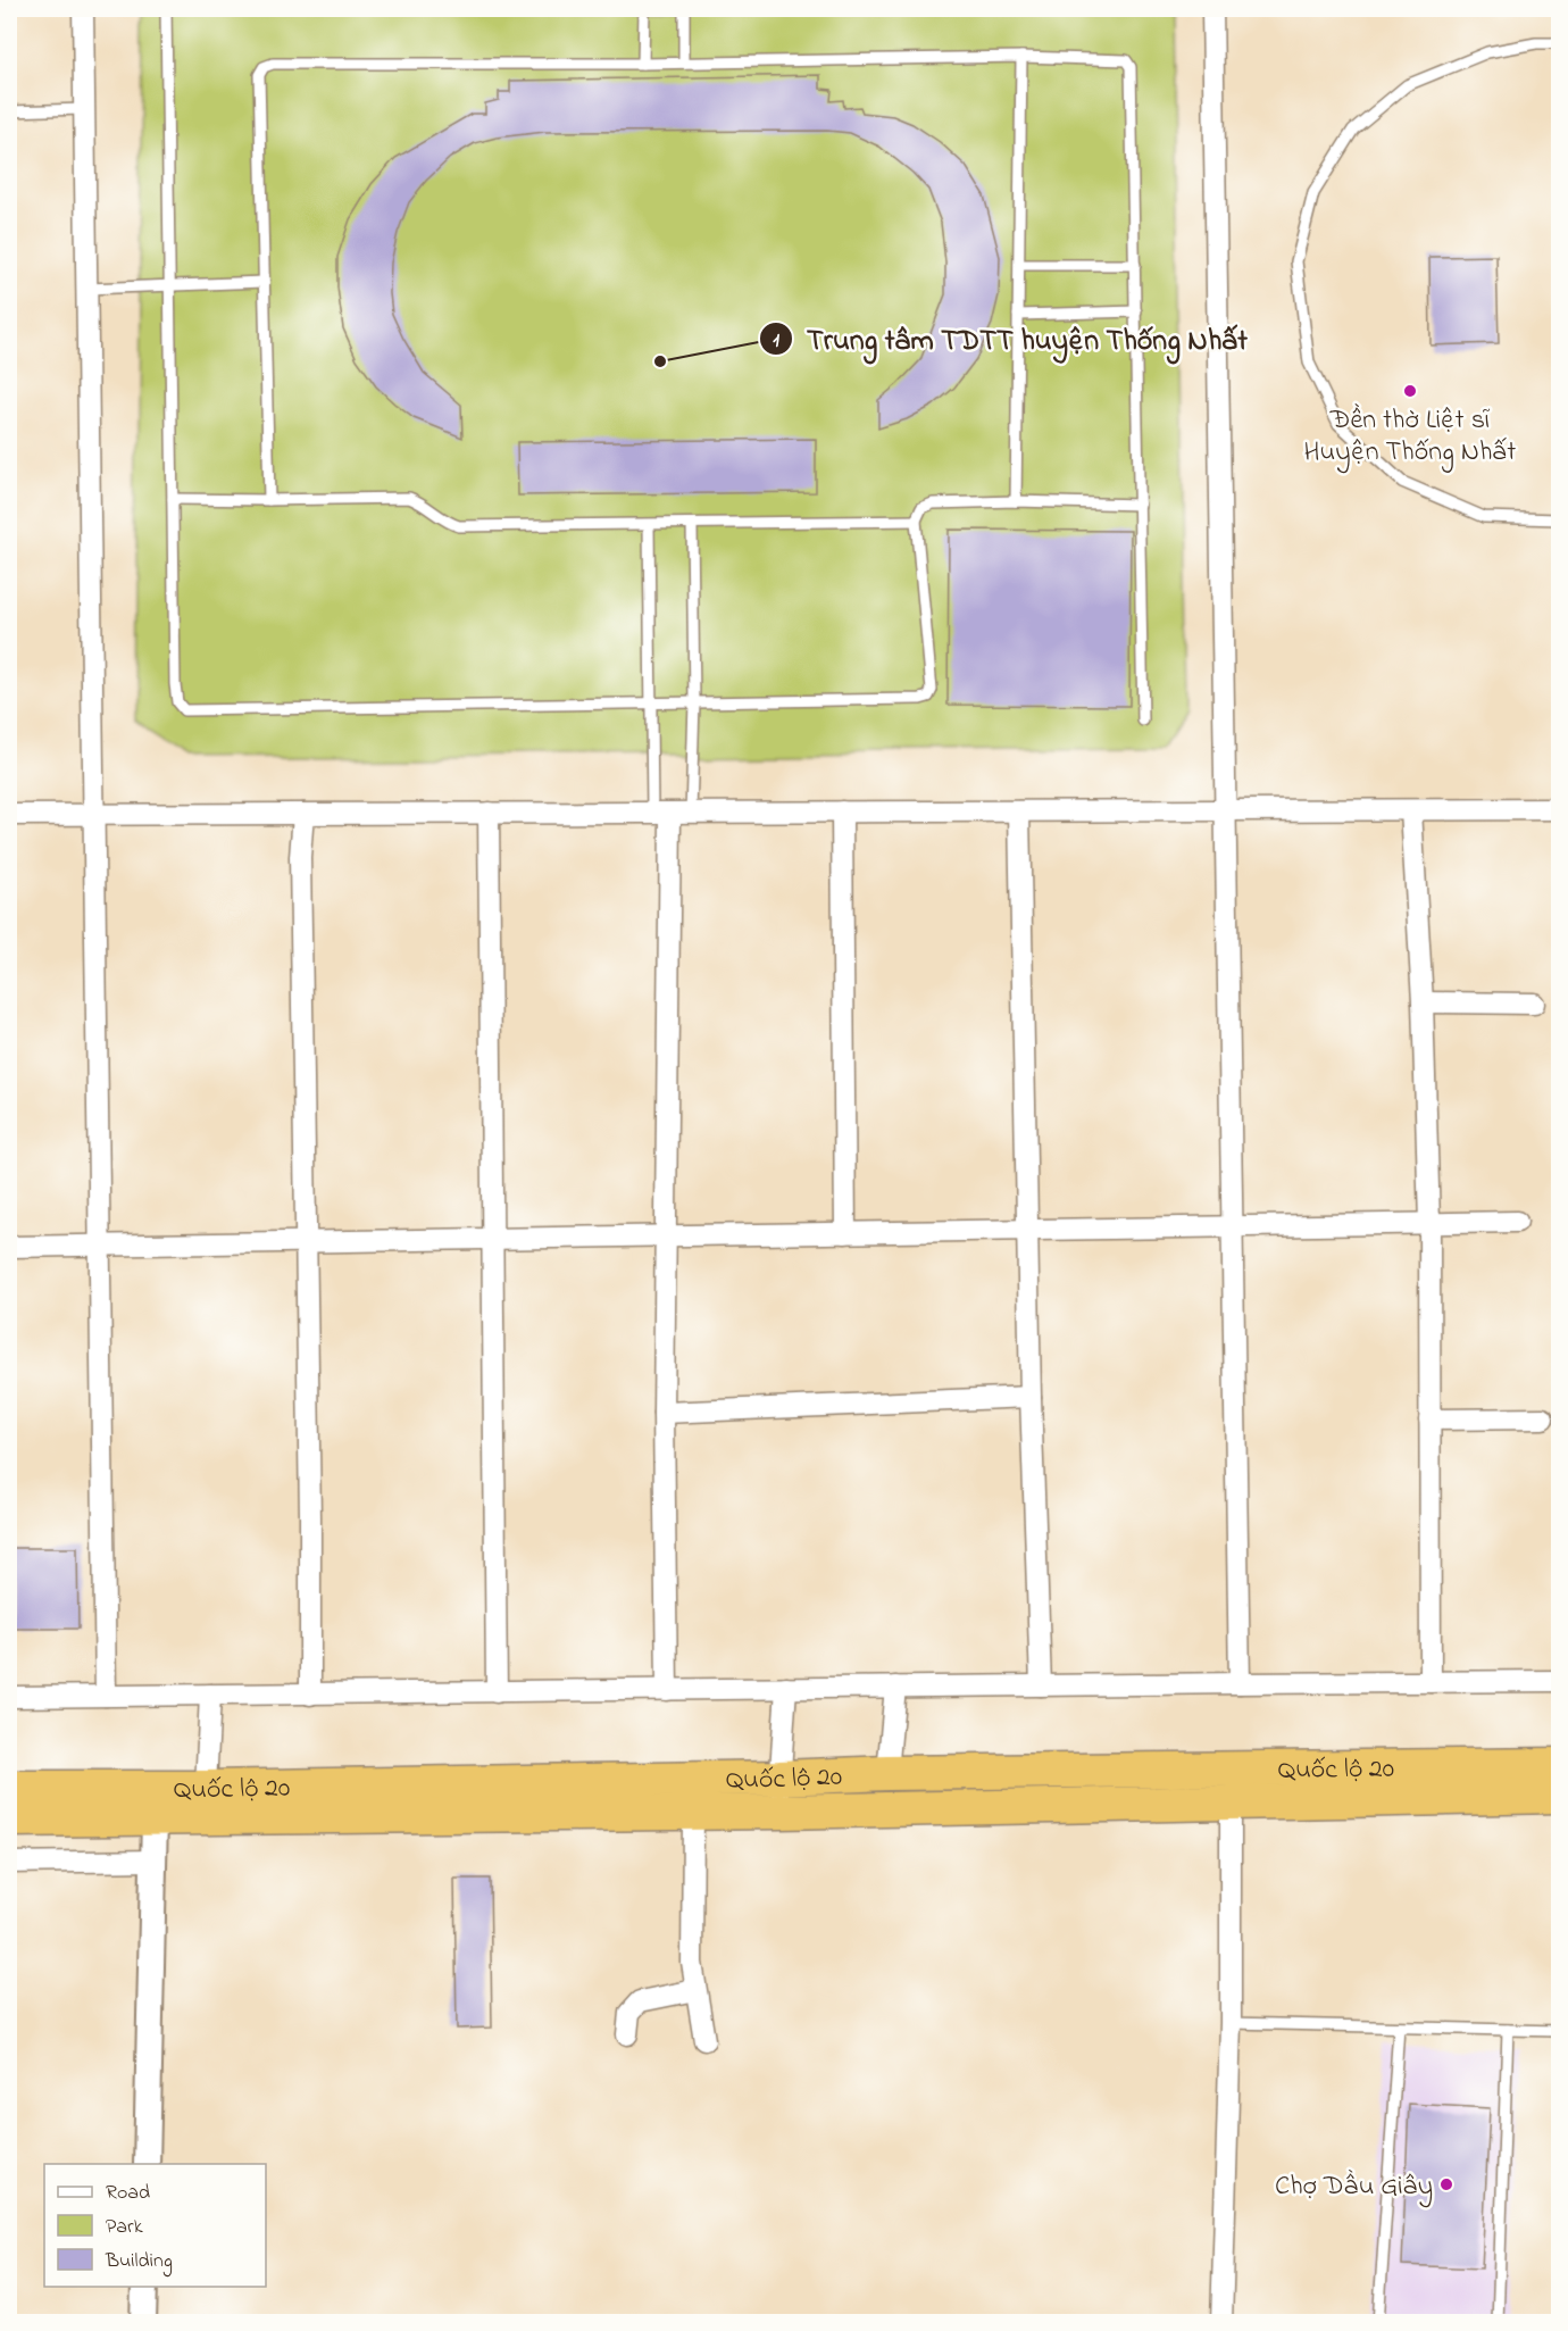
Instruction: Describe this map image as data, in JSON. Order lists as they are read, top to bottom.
{
  "streets": {
    "highway": ["Quốc lộ 20"]
  },
  "places": ["Trung tâm TDTT huyện Thống Nhất", "Đền thờ Liệt sĩ Huyện Thống Nhất", "Chợ Dầu Giây"],
  "legend": ["Road", "Park", "Building"]
}
